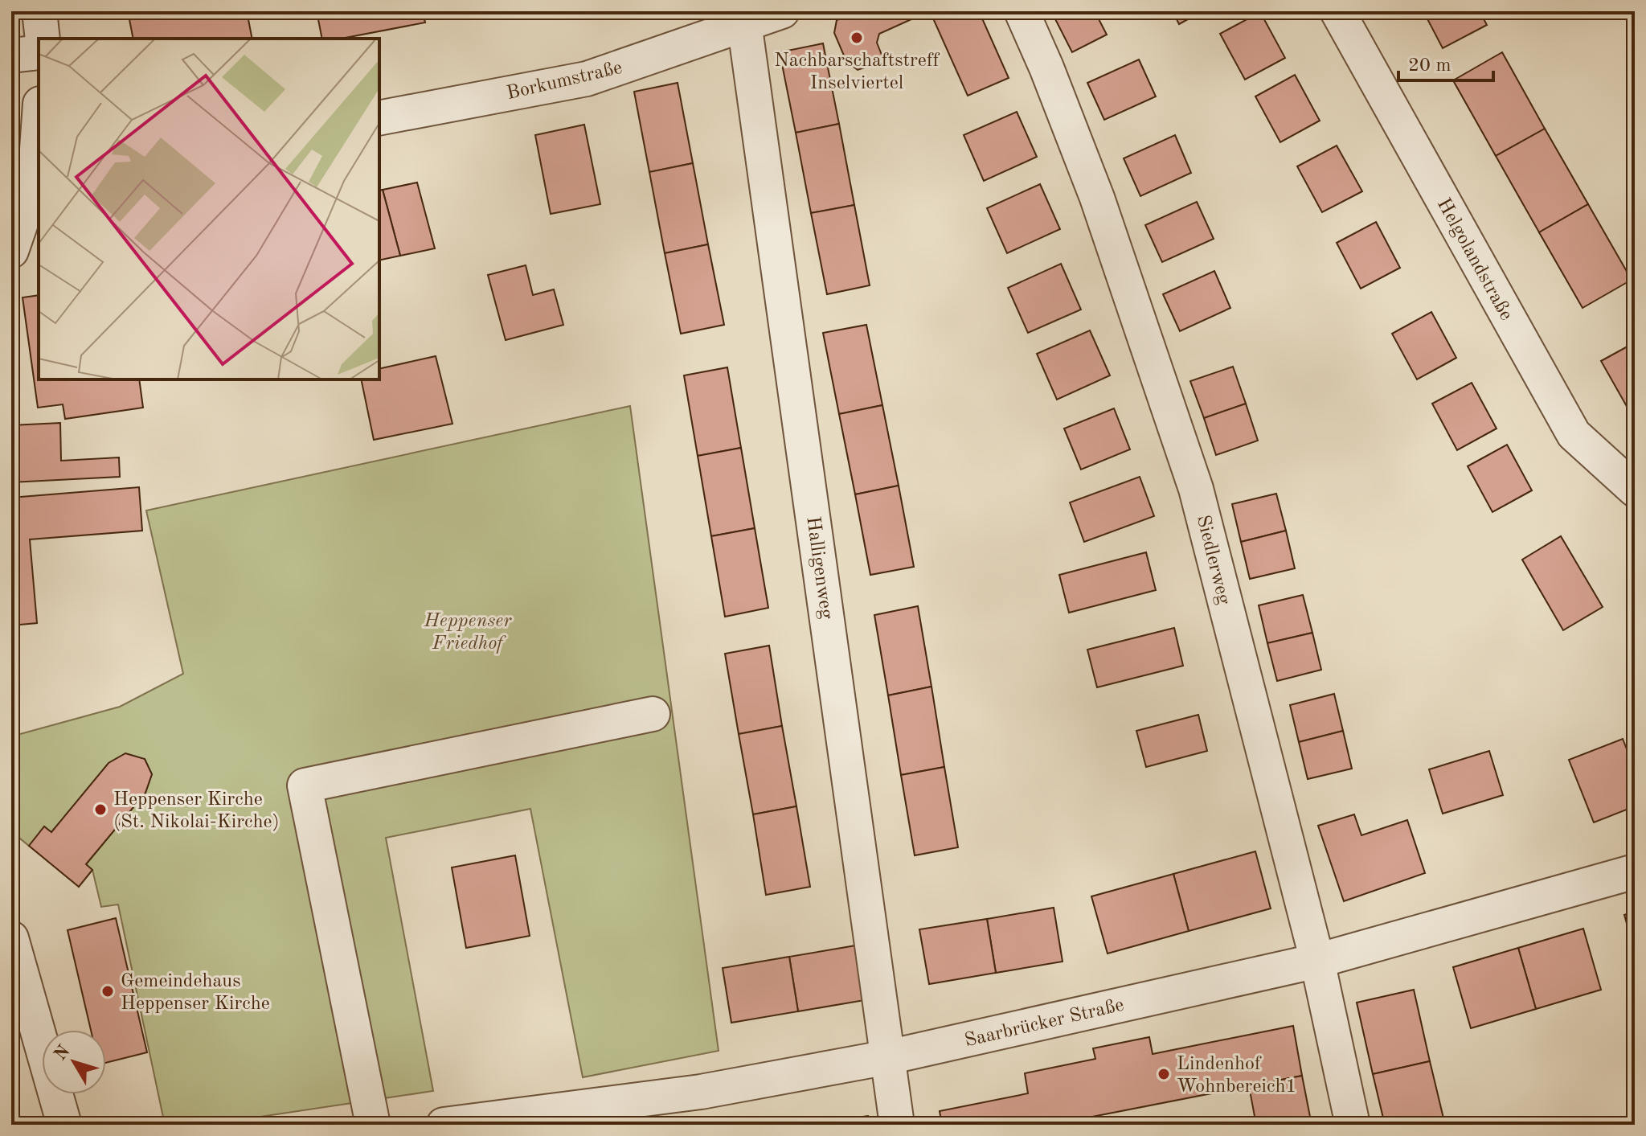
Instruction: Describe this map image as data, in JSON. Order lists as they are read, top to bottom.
{
  "streets": {
    "street": [
      "Borkumstraße",
      "Helgolandstraße",
      "Siedlerweg",
      "Halligenweg",
      "Saarbrücker Straße"
    ]
  },
  "crossings": [
    ["Borkumstraße", "Halligenweg"],
    ["Siedlerweg", "Saarbrücker Straße"],
    ["Halligenweg", "Saarbrücker Straße"]
  ],
  "parks": ["Heppenser Friedhof"],
  "places": [
    "Nachbarschaftstreff Inselviertel",
    "Heppenser Kirche (St. Nikolai-Kirche)",
    "Gemeindehaus Heppenser Kirche",
    "Lindenhof Wohnbereich1"
  ],
  "scale_bar": "20 m",
  "north": "top left"
}
